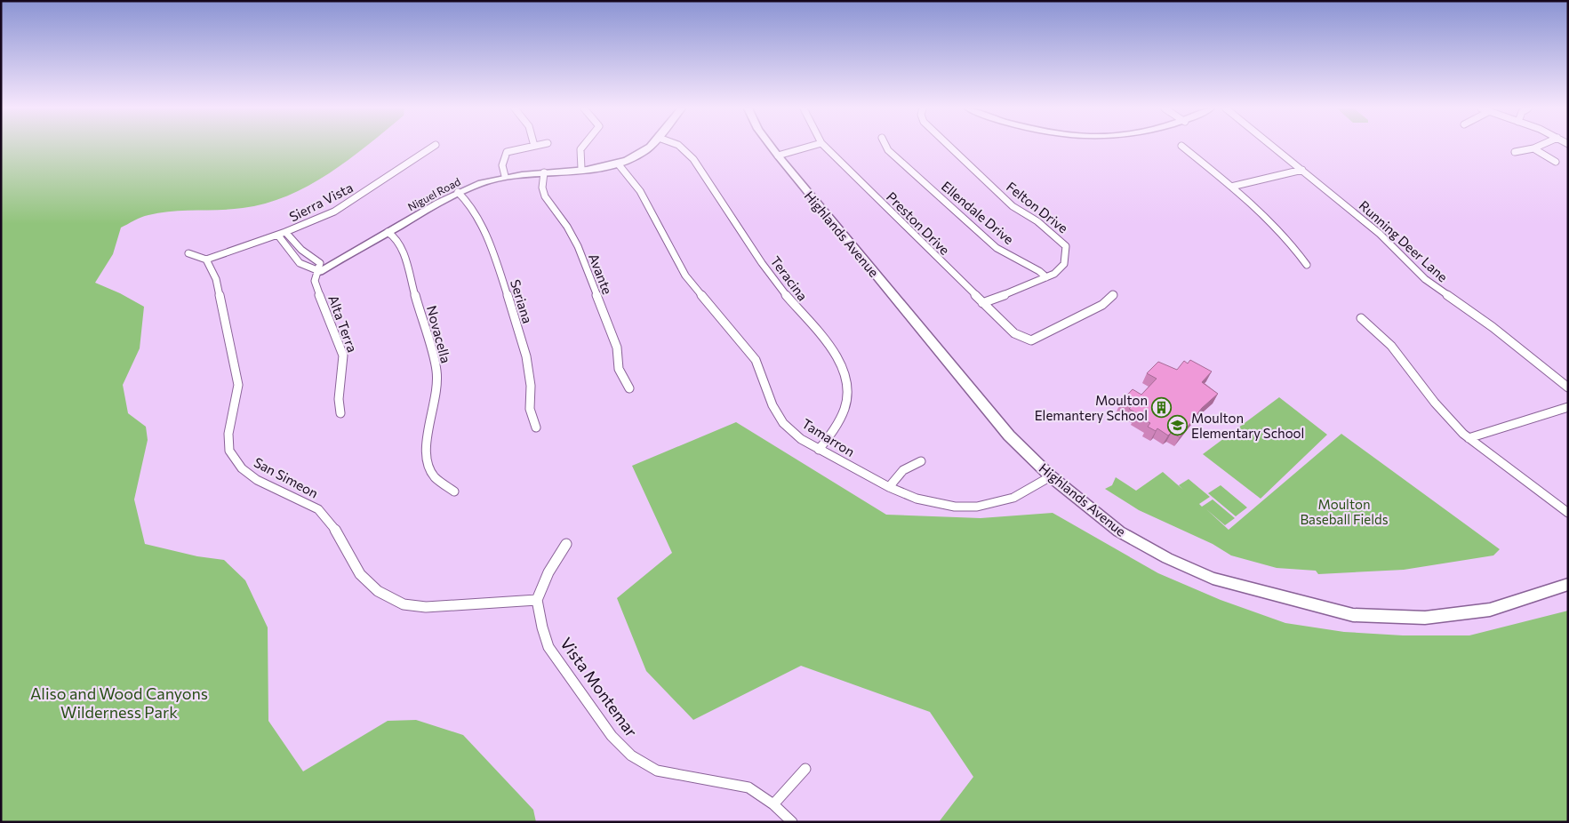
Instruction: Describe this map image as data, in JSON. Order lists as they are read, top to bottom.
{
  "streets": {
    "main road": ["Niguel Road", "Highlands Avenue"],
    "street": [
      "Sierra Vista",
      "Felton Drive",
      "Ellendale Drive",
      "Preston Drive",
      "Running Deer Lane",
      "Avante",
      "Teracina",
      "Seriana",
      "Alta Terra",
      "Novacella",
      "Tamarron",
      "San Simeon",
      "Vista Montemar"
    ]
  },
  "crossings": [
    ["Niguel Road", "Avante"],
    ["Niguel Road", "Seriana"],
    ["Niguel Road", "Alta Terra"],
    ["Niguel Road", "Novacella"],
    ["Niguel Road", "Tamarron"],
    ["Sierra Vista", "San Simeon"],
    ["Felton Drive", "Ellendale Drive"],
    ["Felton Drive", "Preston Drive"],
    ["Highlands Avenue", "Tamarron"],
    ["Teracina", "Tamarron"],
    ["San Simeon", "Vista Montemar"]
  ],
  "parks": ["Moulton Baseball Fields", "Aliso and Wood Canyons Wilderness Park"],
  "places": {
    "building": ["Moulton Elemantery School"],
    "school or university": ["Moulton Elementary School"]
  }
}
